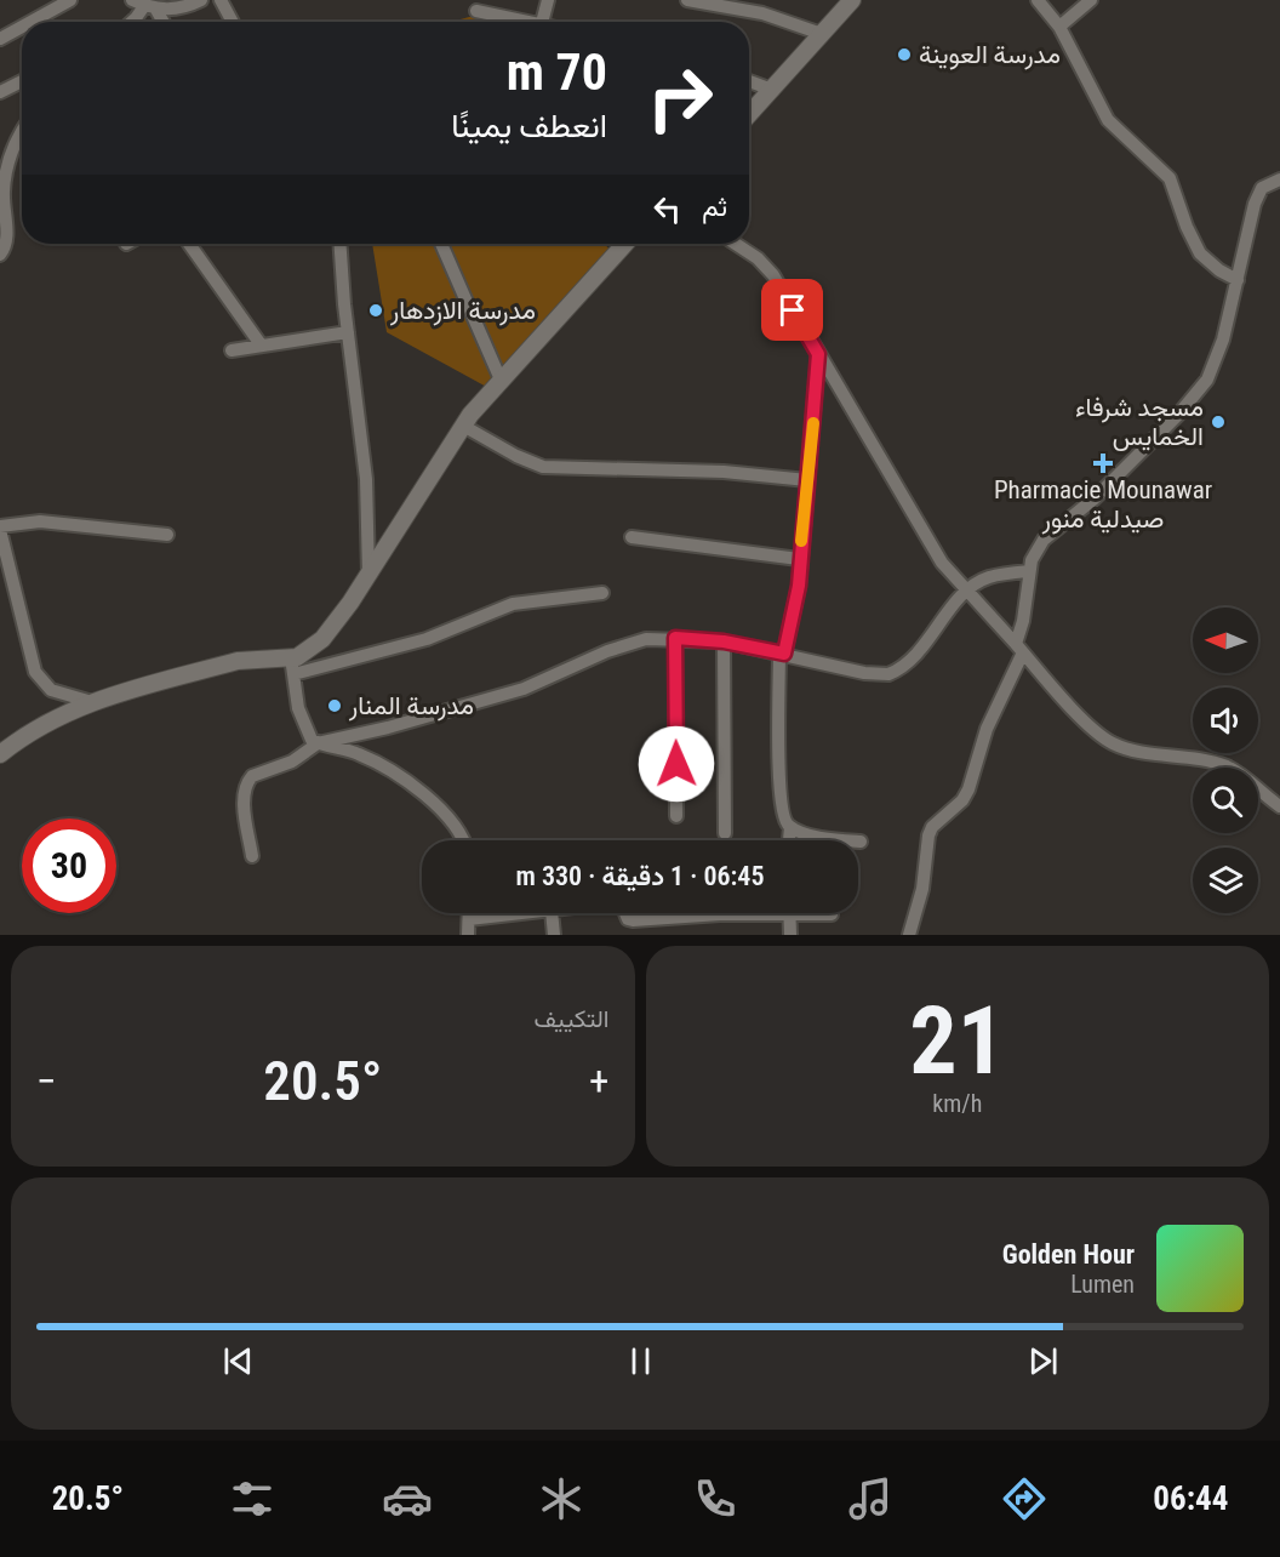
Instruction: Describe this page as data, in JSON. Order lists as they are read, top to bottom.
{
  "places": {
    "other": [
      "مدرسة العوينة",
      "مدرسة الازدهار",
      "مسجد شرفاء الخمايس",
      "مدرسة المنار"
    ],
    "health": ["Pharmacie Mounawar صيدلية منور"]
  },
  "north": "left",
  "page": {
    "turn": ["70 m", "انعطف يمينًا"],
    "then": "ثم",
    "limit": "30",
    "trip": "06:45 · 1 دقيقة · 330 m",
    "tile": [
      ["21", "km/h"],
      "التكييف"
    ],
    "heat": ["−", "20.5°", "+"],
    "song": ["Golden Hour", "Lumen"],
    "tabs": ["06:44", "20.5°"]
  }
}
